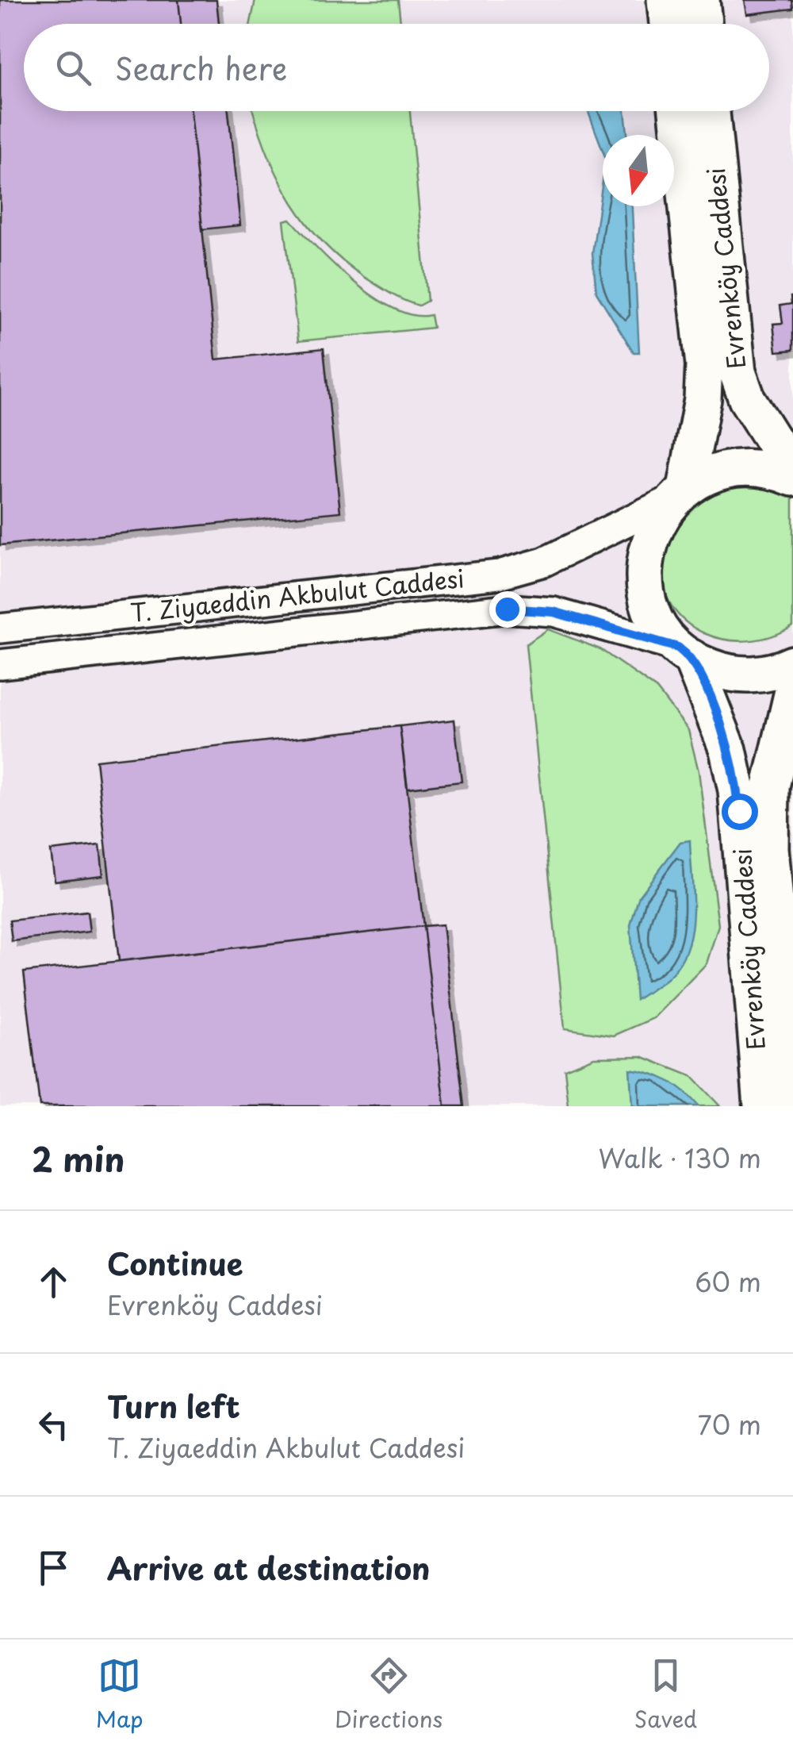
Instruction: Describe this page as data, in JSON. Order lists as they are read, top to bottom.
{
  "streets": {
    "main road": ["Evrenköy Caddesi"],
    "street": ["T. Ziyaeddin Akbulut Caddesi"]
  },
  "crossings": [
    ["Evrenköy Caddesi", "T. Ziyaeddin Akbulut Caddesi"]
  ],
  "north": "bottom",
  "page": {
    "search": "Search here",
    "heading": ["2 min", "Walk · 130 m"],
    "list": [
      ["Continue", "Evrenköy Caddesi", "60 m"],
      ["Turn left", "T. Ziyaeddin Akbulut Caddesi", "70 m"],
      "Arrive at destination"
    ],
    "nav": ["Map", "Directions", "Saved"]
  }
}
